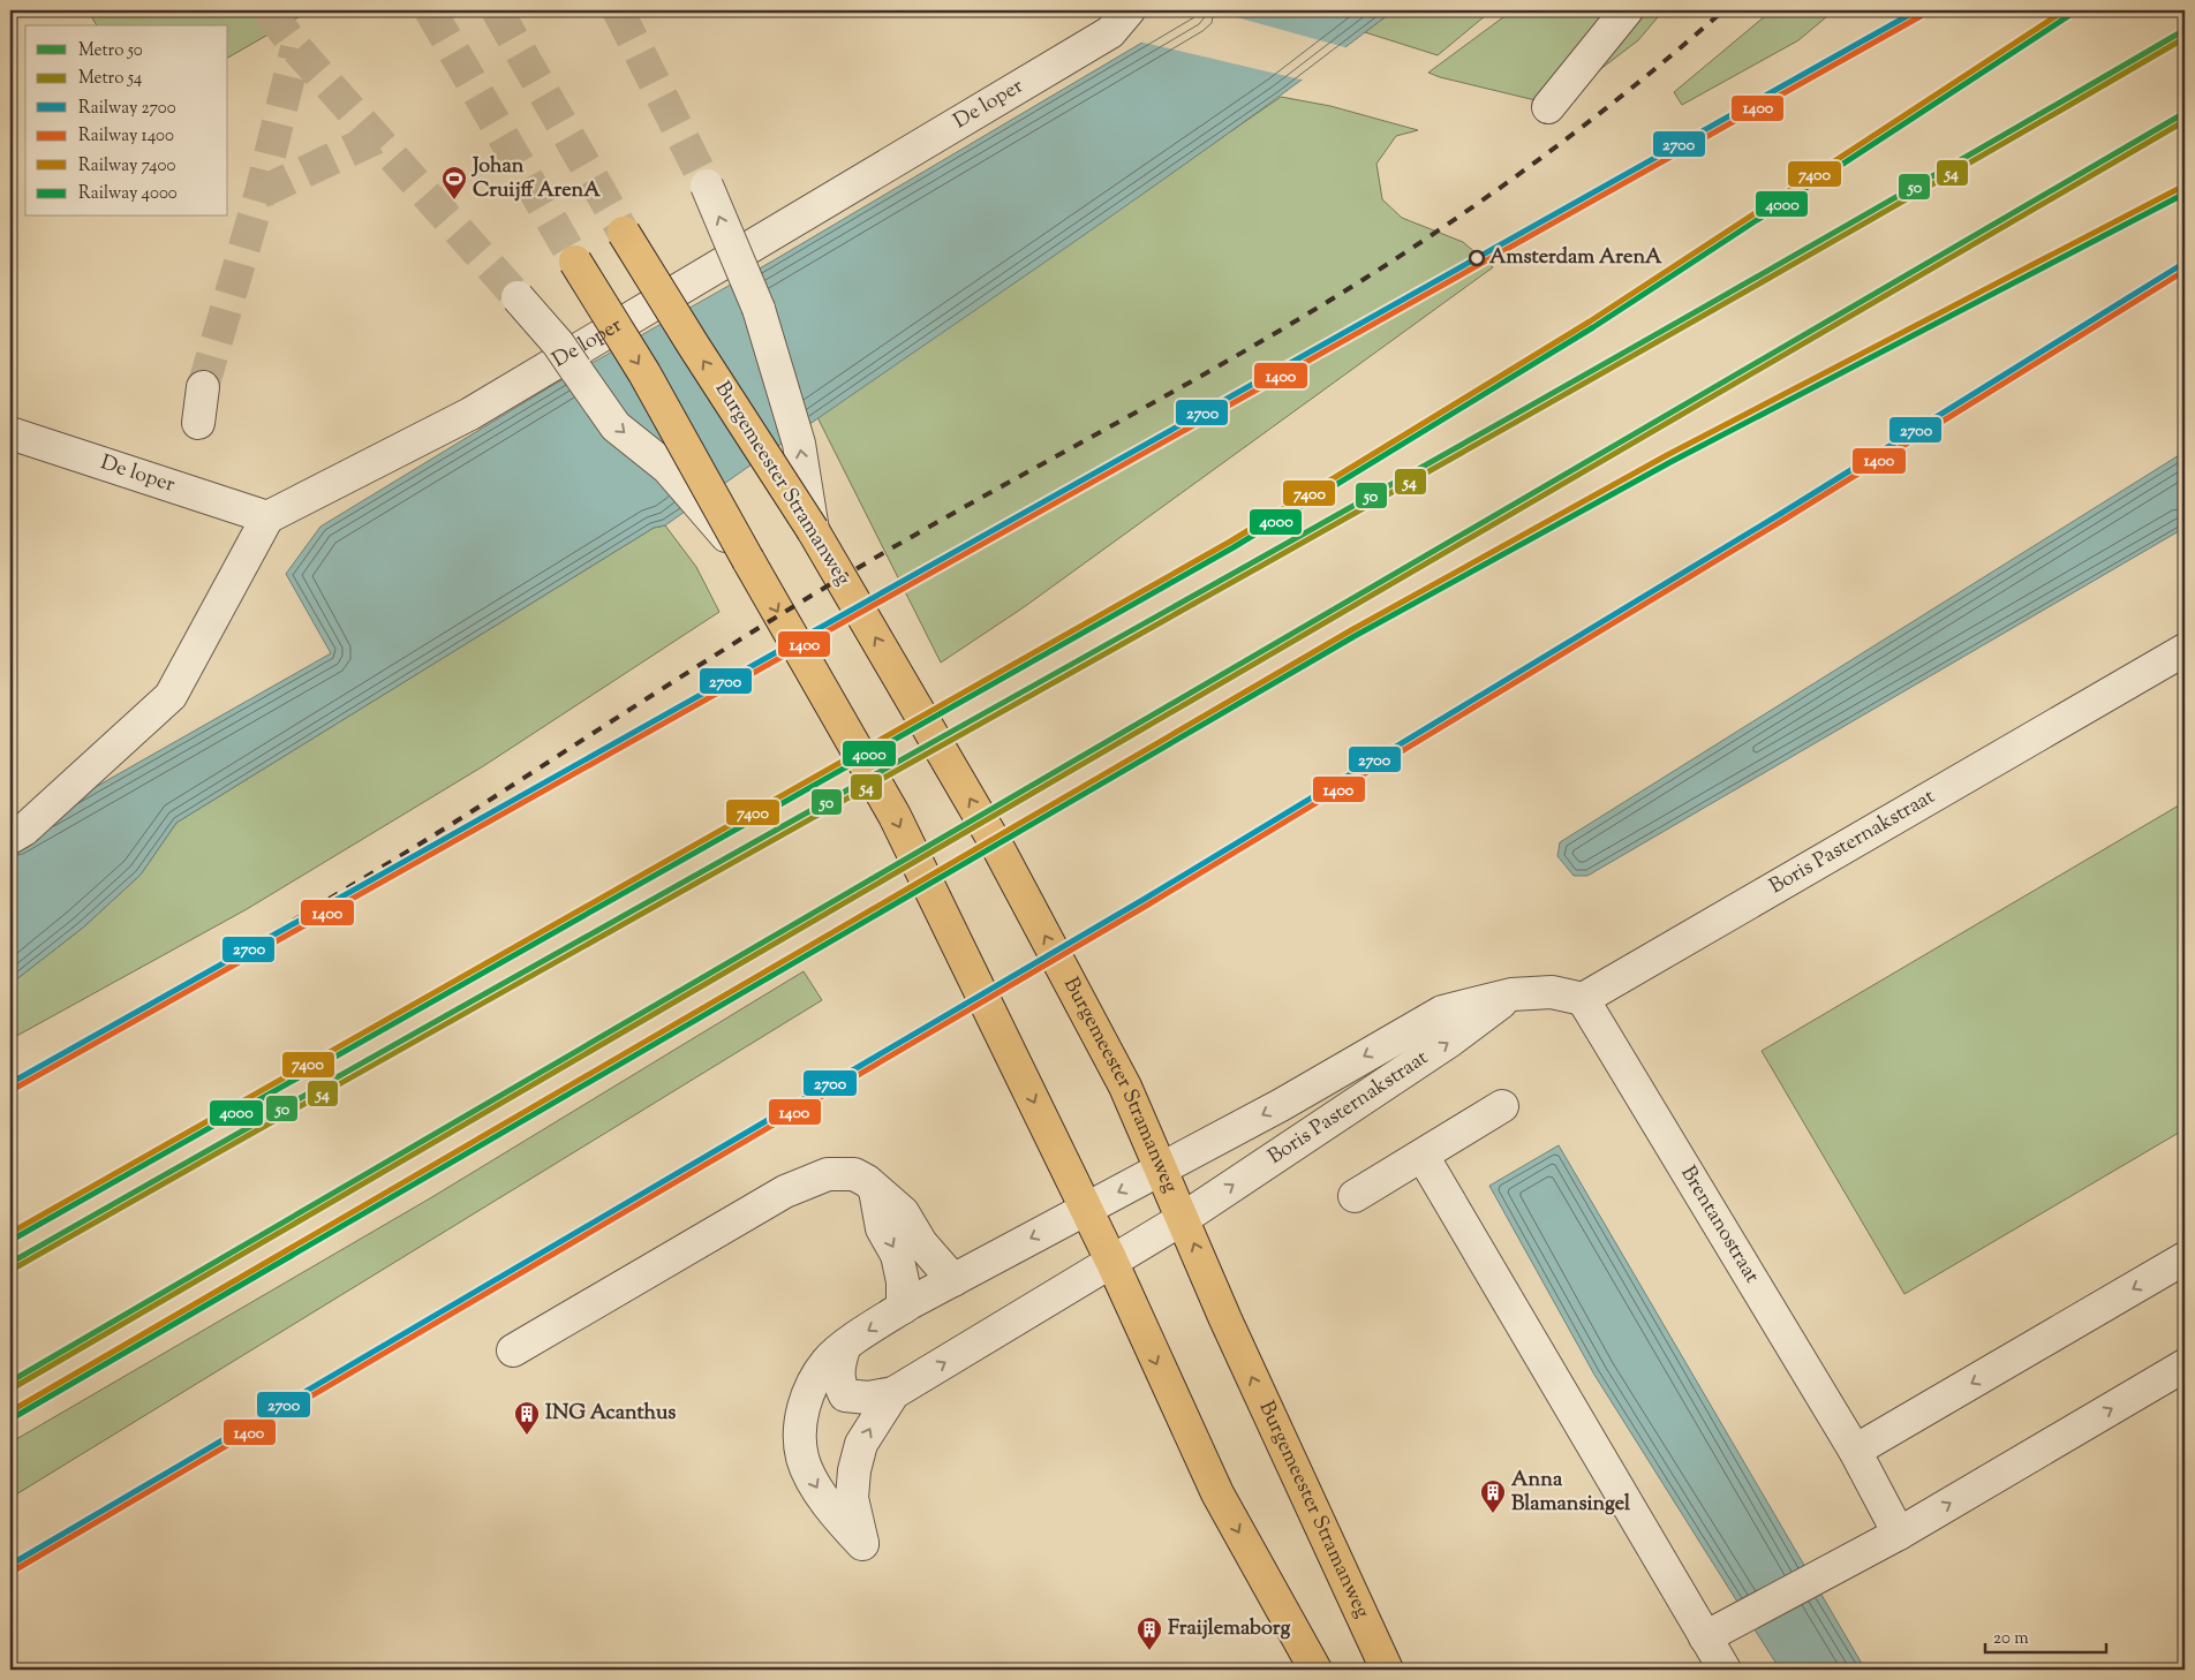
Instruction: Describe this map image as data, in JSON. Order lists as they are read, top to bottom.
{
  "streets": {
    "main road": ["Burgemeester Stramanweg"],
    "street": ["De loper", "Boris Pasternakstraat", "Brentanostraat"]
  },
  "crossings": [
    ["Burgemeester Stramanweg", "Boris Pasternakstraat"],
    ["Boris Pasternakstraat", "Brentanostraat"]
  ],
  "places": {
    "sports": ["Johan Cruijff ArenA"],
    "other": ["Amsterdam ArenA"],
    "building": ["ING Acanthus", "Anna Blamansingel", "Fraijlemaborg"]
  },
  "lines": [
    "rail line 2700",
    "rail line 7400",
    "rail line 1400",
    "rail line 4000",
    "metro line 50",
    "metro line 54"
  ],
  "legend": [
    "Metro 50",
    "Metro 54",
    "Railway 2700",
    "Railway 1400",
    "Railway 7400",
    "Railway 4000"
  ],
  "scale_bar": "20 m"
}
